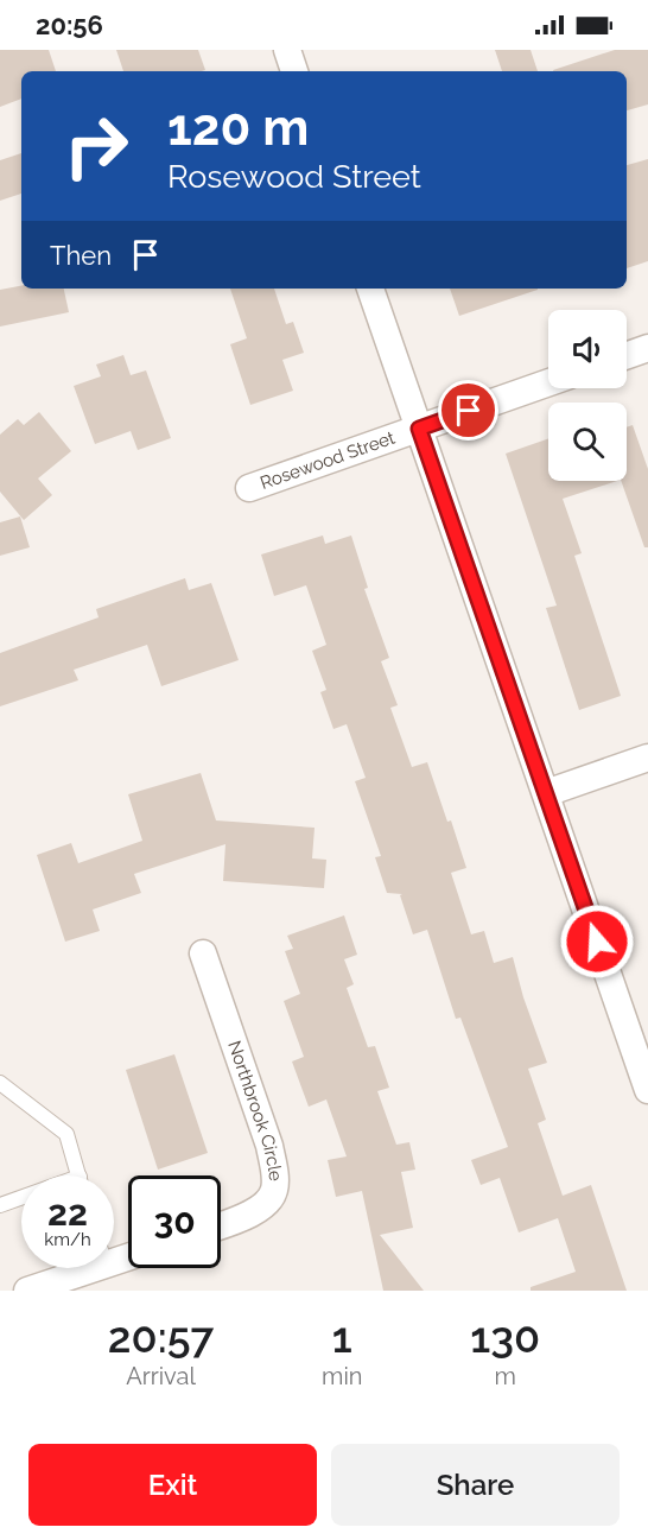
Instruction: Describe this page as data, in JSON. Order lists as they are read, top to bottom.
{
  "streets": {
    "street": ["Rosewood Street", "Northbrook Circle"]
  },
  "page": {
    "status": "20:56",
    "turn": ["120 m", "Rosewood Street"],
    "then": "Then",
    "speed": "22 km/h",
    "limit": "30",
    "eta": [
      "20:57",
      "Arrival",
      "1",
      "min",
      "130",
      "m"
    ],
    "buttons": ["Exit", "Share"]
  }
}
